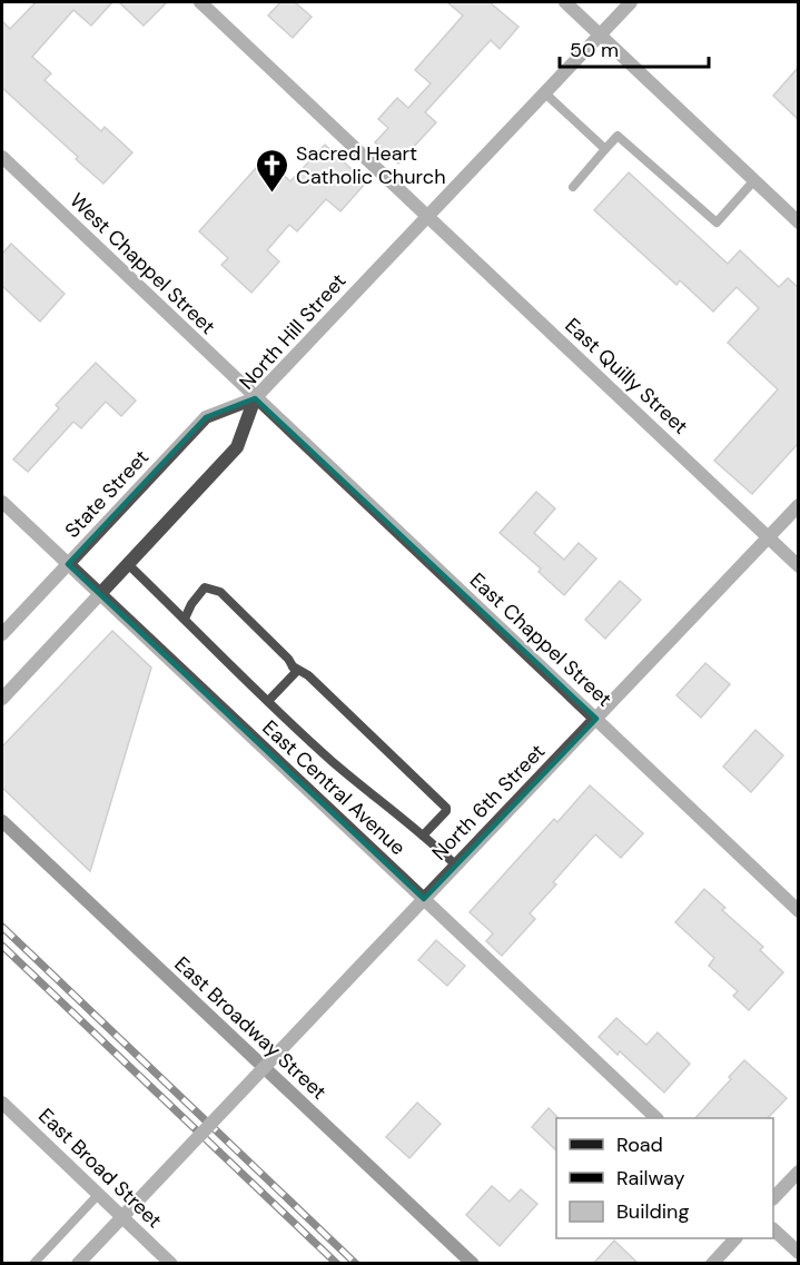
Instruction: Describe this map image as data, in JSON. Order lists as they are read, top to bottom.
{
  "streets": {
    "main road": ["East Broadway Street"],
    "street": [
      "West Chappel Street",
      "North Hill Street",
      "East Quilly Street",
      "State Street",
      "East Chappel Street",
      "East Central Avenue",
      "North 6th Street",
      "East Broad Street"
    ]
  },
  "crossings": [
    ["West Chappel Street", "North Hill Street"],
    ["West Chappel Street", "State Street"],
    ["West Chappel Street", "East Chappel Street"],
    ["North Hill Street", "East Quilly Street"],
    ["North Hill Street", "State Street"],
    ["North Hill Street", "East Chappel Street"],
    ["North Hill Street", "East Central Avenue"],
    ["East Quilly Street", "North 6th Street"],
    ["State Street", "East Chappel Street"],
    ["State Street", "East Central Avenue"],
    ["East Chappel Street", "North 6th Street"],
    ["East Central Avenue", "North 6th Street"]
  ],
  "places": {
    "church": ["Sacred Heart Catholic Church"]
  },
  "legend": ["Road", "Railway", "Building"],
  "scale_bar": "50 m"
}
